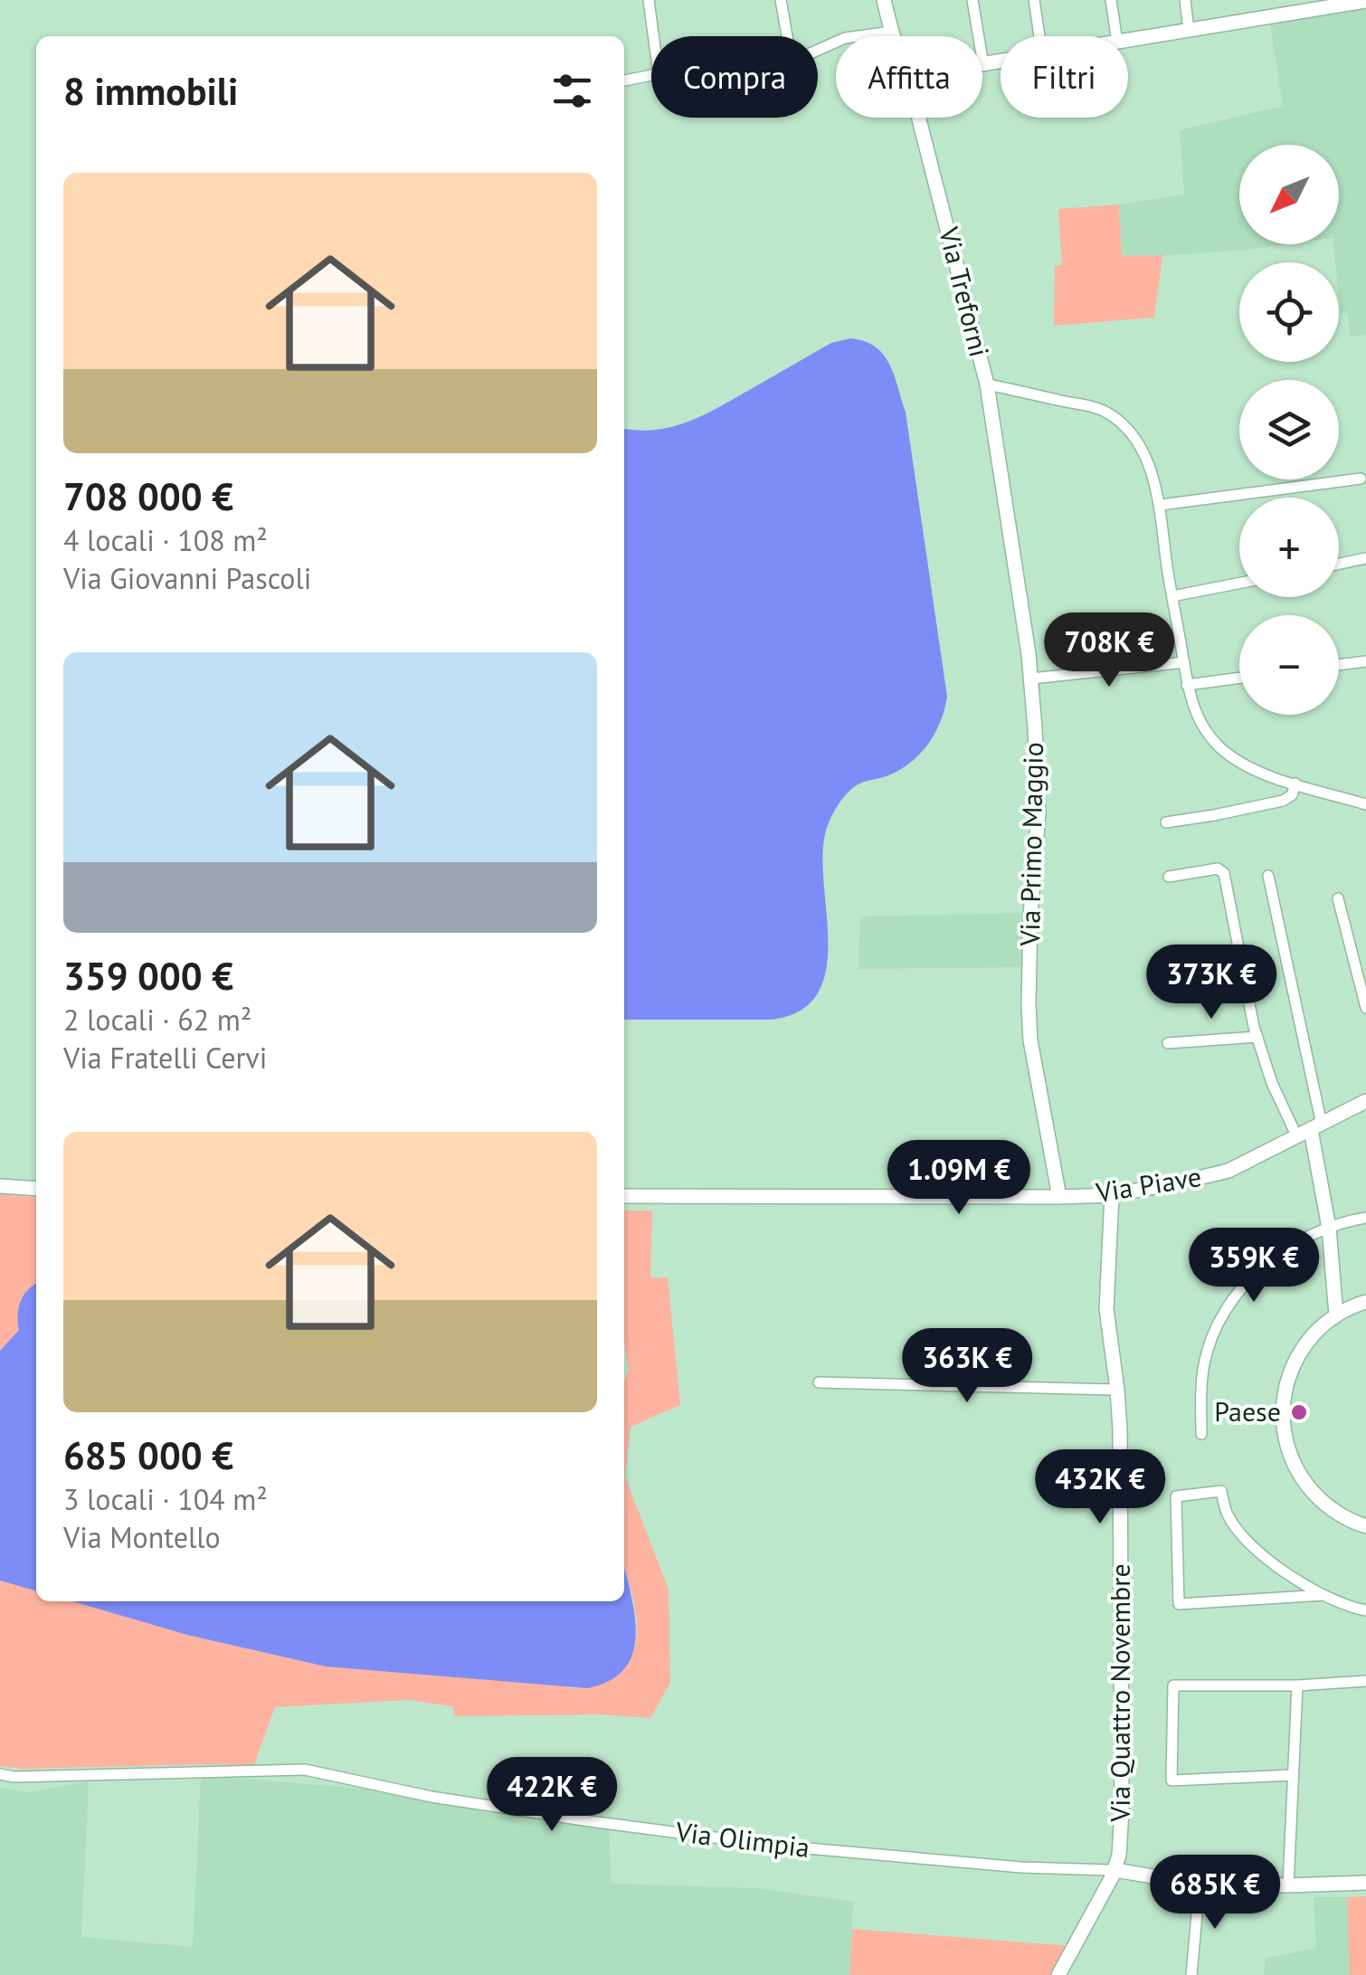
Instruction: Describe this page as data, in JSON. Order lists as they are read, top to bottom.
{
  "streets": {
    "street": [
      "Via Treforni",
      "Via Primo Maggio",
      "Via Piave",
      "Via Quattro Novembre",
      "Via Olimpia"
    ]
  },
  "crossings": [
    ["Via Treforni", "Via Primo Maggio"],
    ["Via Primo Maggio", "Via Piave"],
    ["Via Piave", "Via Quattro Novembre"],
    ["Via Quattro Novembre", "Via Olimpia"]
  ],
  "places": ["Paese"],
  "north": "bottom left",
  "page": {
    "chip": ["Compra", "Affitta", "Filtri"],
    "heading": "8 immobili",
    "map_buttons": ["+", "−"],
    "list": [
      {
        "name": "708 000 €",
        "note": "4 locali · 108 m² · Via Giovanni Pascoli"
      },
      {
        "name": "359 000 €",
        "note": "2 locali · 62 m² · Via Fratelli Cervi"
      },
      {
        "name": "685 000 €",
        "note": "3 locali · 104 m² · Via Montello"
      }
    ],
    "price": [
      "708K €",
      "373K €",
      "1.09M €",
      "359K €",
      "363K €",
      "432K €",
      "422K €",
      "685K €"
    ]
  }
}
